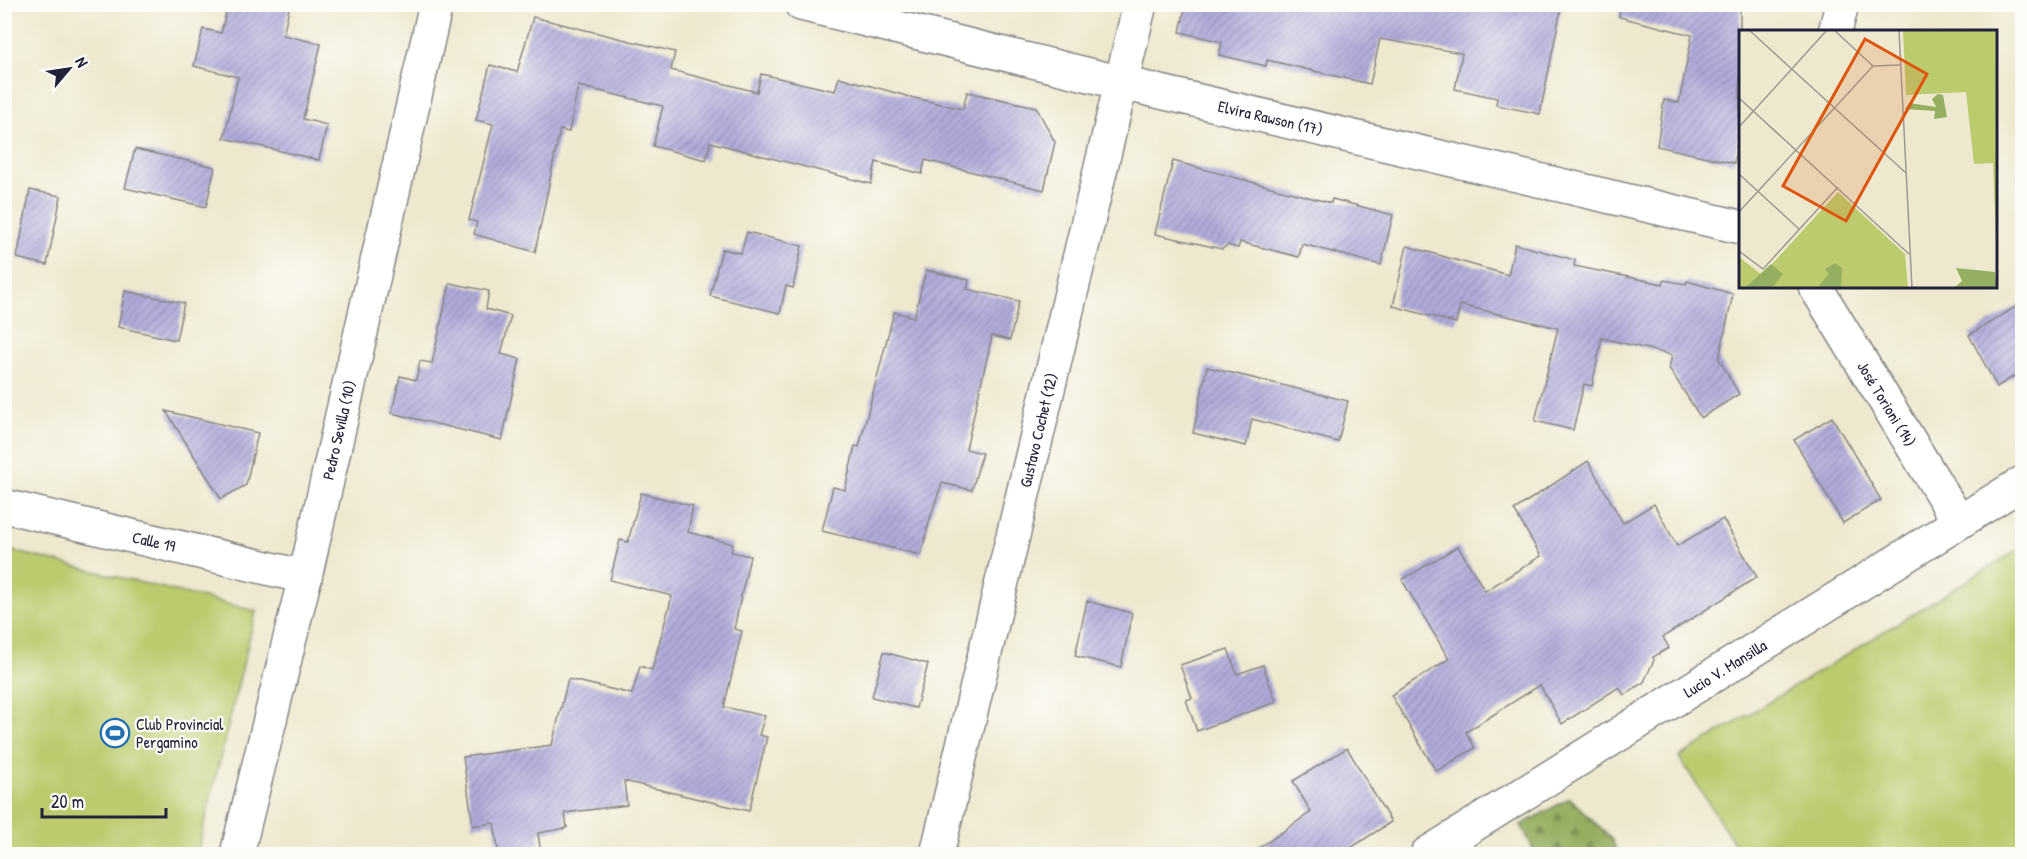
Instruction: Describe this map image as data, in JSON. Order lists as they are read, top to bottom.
{
  "streets": {
    "street": [
      "Elvira Rawson (17)",
      "José Torioni (14)",
      "Pedro Sevilla (10)",
      "Gustavo Cochet (12)",
      "Calle 19",
      "Lucio V. Mansilla"
    ]
  },
  "crossings": [
    ["Elvira Rawson (17)", "Gustavo Cochet (12)"],
    ["José Torioni (14)", "Lucio V. Mansilla"],
    ["Pedro Sevilla (10)", "Calle 19"]
  ],
  "places": {
    "sports": ["Club Provincial Pergamino"]
  },
  "scale_bar": "20 m",
  "north": "top right"
}
